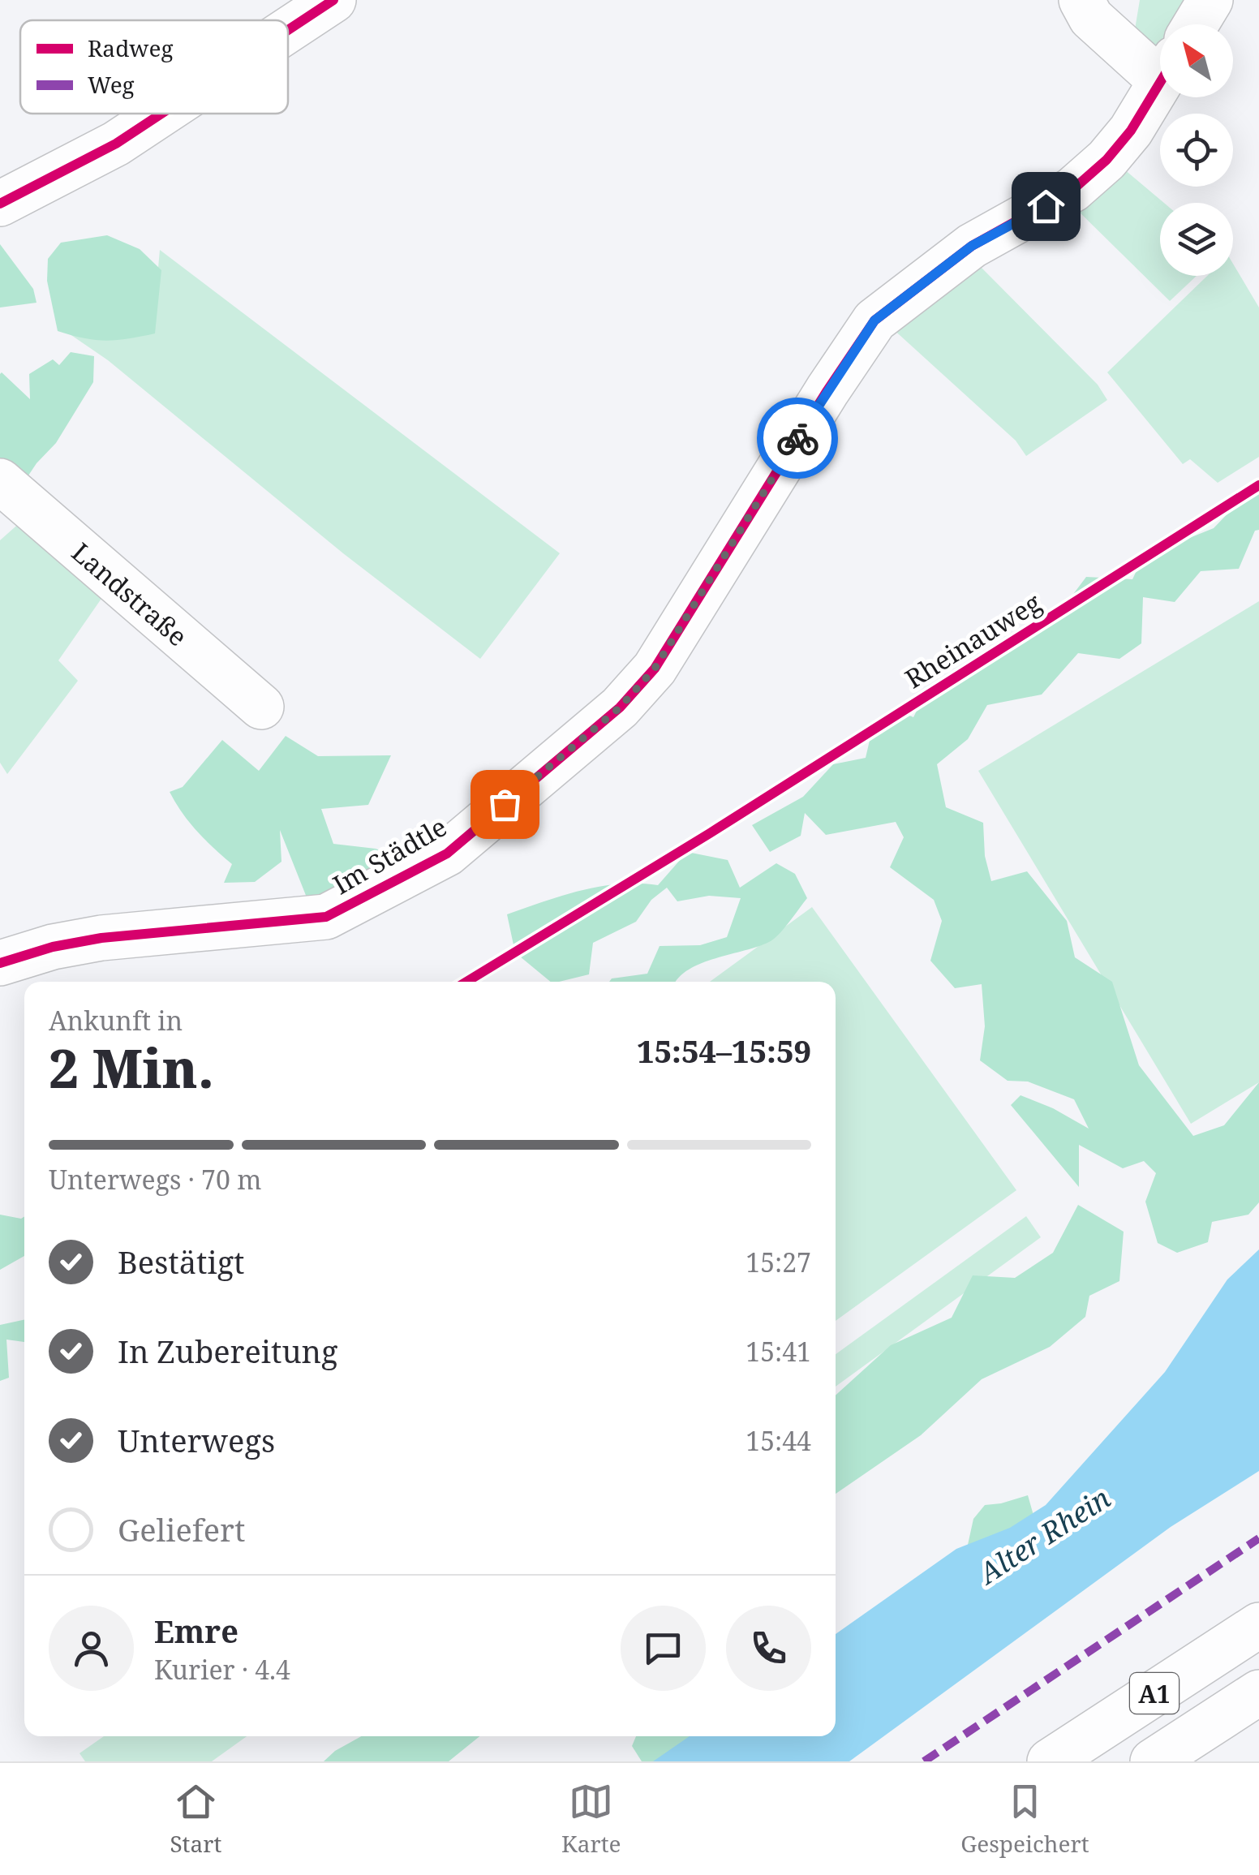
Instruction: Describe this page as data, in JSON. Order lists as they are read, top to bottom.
{
  "streets": {
    "main road": ["Landstraße", "Im Städtle", "A1"],
    "cycle path": ["Rheinauweg"]
  },
  "water": ["Alter Rhein"],
  "legend": ["Radweg", "Weg"],
  "north": "top left",
  "page": {
    "heading": ["2 Min.", "Ankunft in", "15:54–15:59"],
    "panel": ["Emre", "Kurier · 4.4"],
    "bar": "Unterwegs · 70 m",
    "list": [
      ["Bestätigt", "15:27"],
      ["In Zubereitung", "15:41"],
      ["Unterwegs", "15:44"],
      "Geliefert"
    ],
    "tabs": ["Start", "Karte", "Gespeichert"]
  }
}
